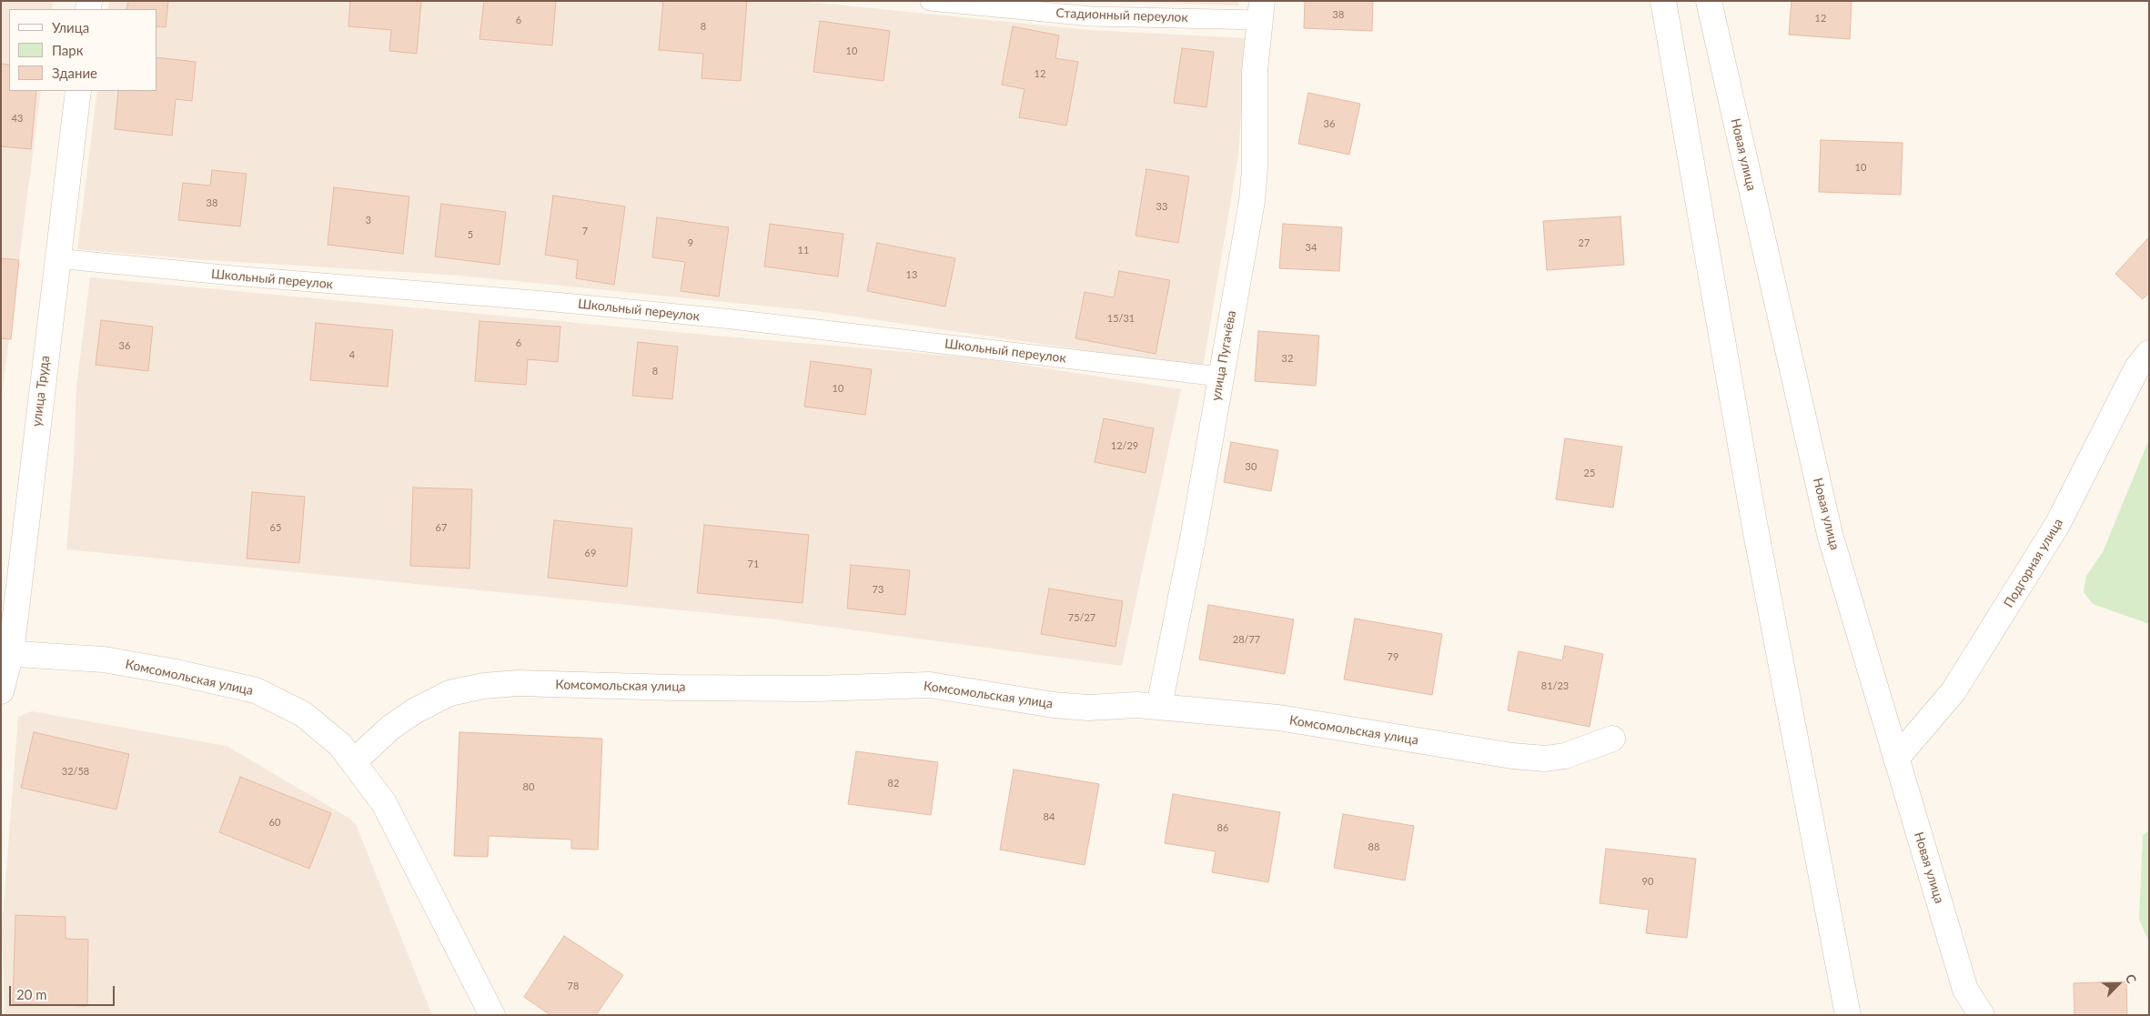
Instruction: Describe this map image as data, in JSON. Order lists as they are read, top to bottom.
{
  "streets": {
    "street": [
      "Новая улица",
      "улица Пугачёва",
      "улица Труда",
      "Подгорная улица",
      "Комсомольская улица"
    ],
    "lane": ["Стадионный переулок", "Школьный переулок"]
  },
  "crossings": [
    ["Стадионный переулок", "улица Пугачёва"],
    ["Новая улица", "Подгорная улица"],
    ["Школьный переулок", "улица Пугачёва"],
    ["Школьный переулок", "улица Труда"],
    ["улица Пугачёва", "Комсомольская улица"],
    ["улица Труда", "Комсомольская улица"]
  ],
  "house_numbers": [
    "38",
    "12",
    "6",
    "8",
    "10",
    "12",
    "43",
    "36",
    "10",
    "38",
    "33",
    "3",
    "7",
    "5",
    "9",
    "27",
    "34",
    "11",
    "13",
    "15/31",
    "6",
    "36",
    "4",
    "32",
    "8",
    "10",
    "12/29",
    "30",
    "25",
    "65",
    "67",
    "69",
    "71",
    "73",
    "75/27",
    "28/77",
    "79",
    "81/23",
    "32/58",
    "82",
    "80",
    "84",
    "60",
    "86",
    "88",
    "90",
    "78"
  ],
  "legend": ["Улица", "Парк", "Здание"],
  "scale_bar": "20 m",
  "north": "top right"
}
